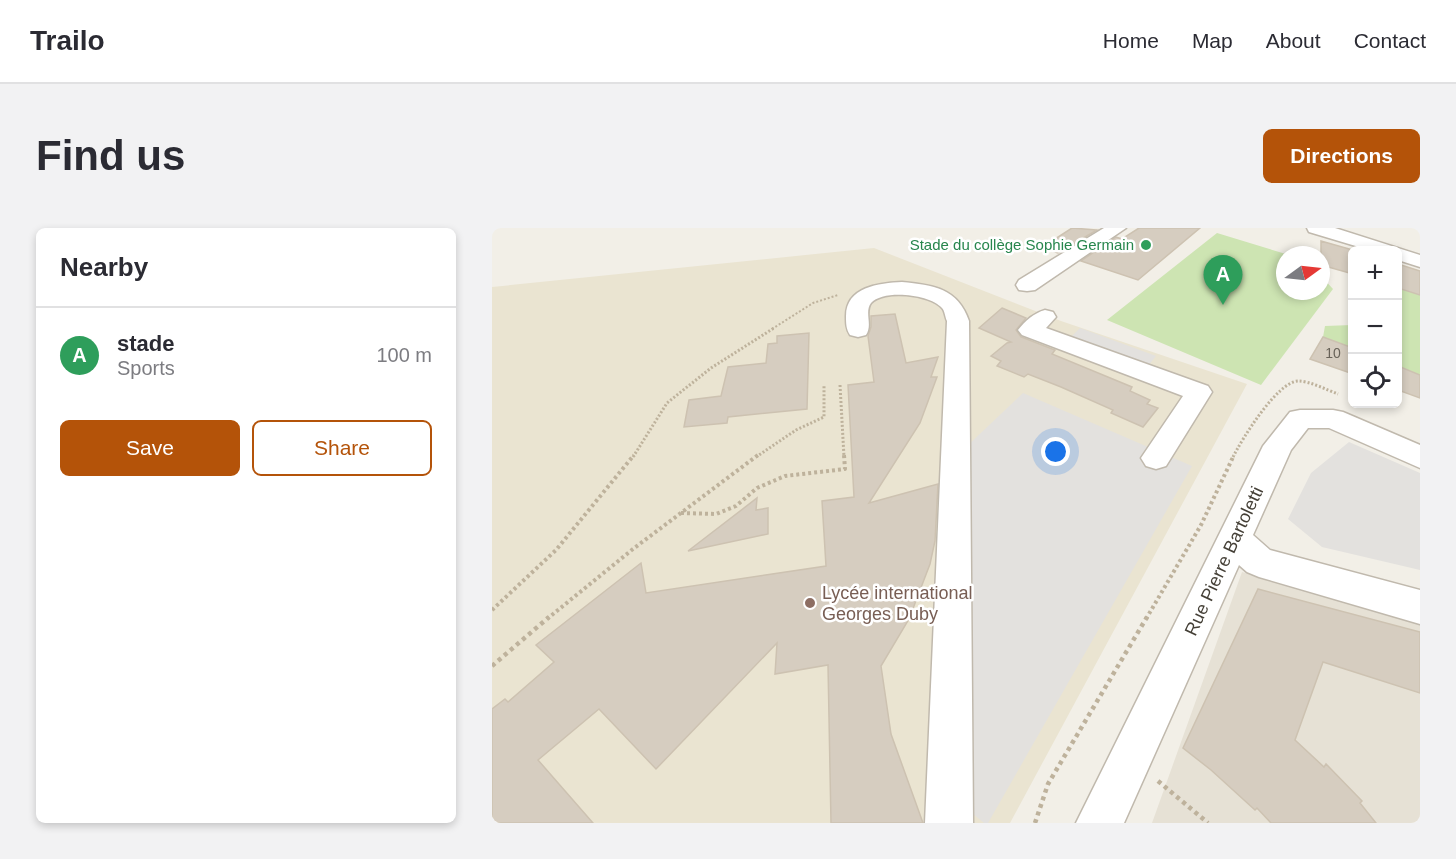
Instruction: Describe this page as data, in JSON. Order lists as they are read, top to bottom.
{
  "streets": {
    "street": ["Rue Pierre Bartoletti"]
  },
  "places": ["Stade du collège Sophie Germain", "Lycée international Georges Duby"],
  "house_numbers": ["10"],
  "north": "right",
  "page": {
    "header": "Trailo",
    "nav": [
      "Home",
      "Map",
      "About",
      "Contact"
    ],
    "buttons": [
      "Directions",
      ["Save", "Share"]
    ],
    "title": "Find us",
    "heading": "Nearby",
    "map_buttons": ["+", "−"],
    "pins": "A",
    "list": [
      {
        "mark": "A",
        "name": "stade",
        "note": "Sports",
        "value": "100 m"
      }
    ]
  }
}
